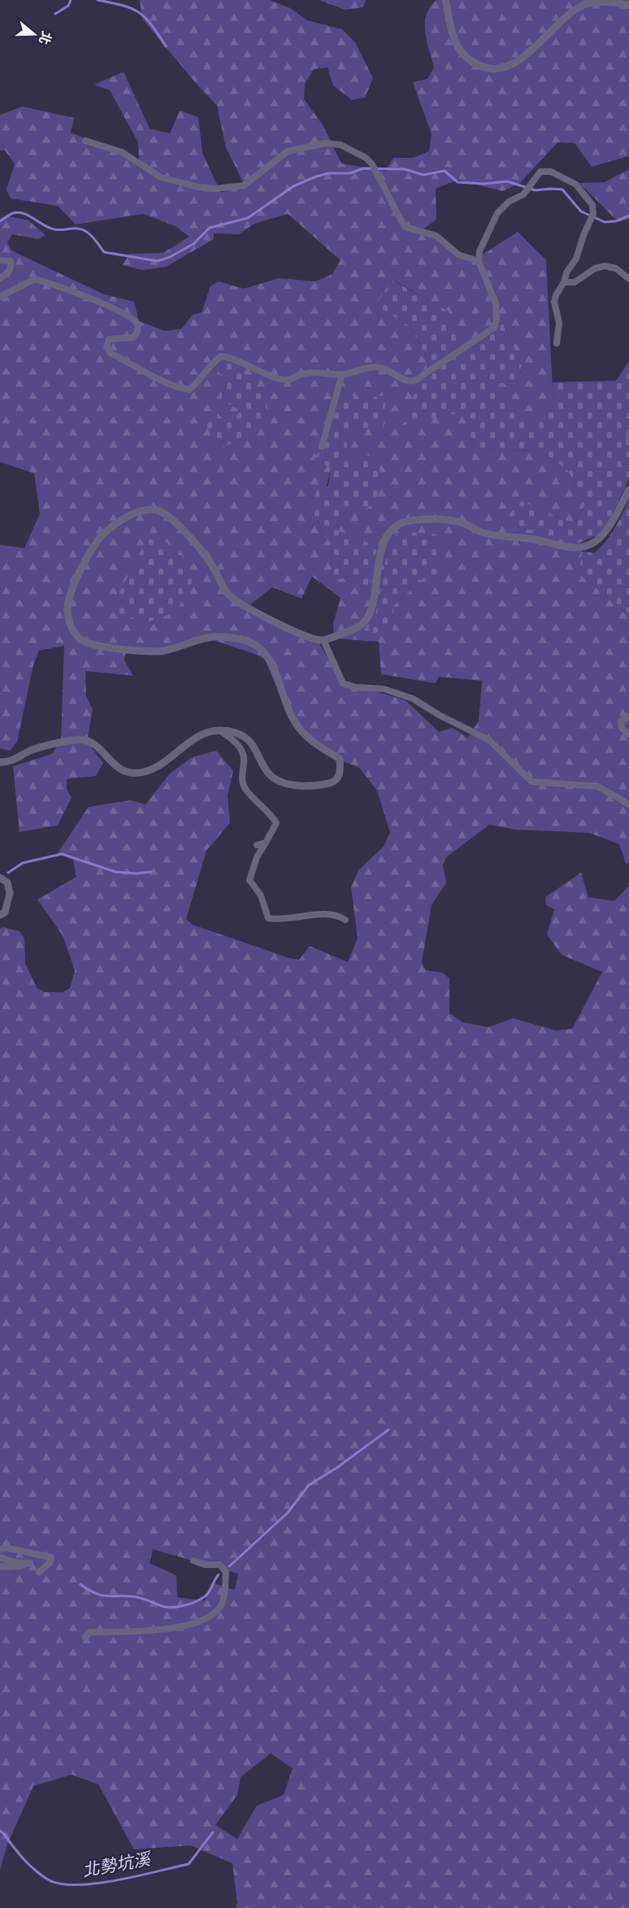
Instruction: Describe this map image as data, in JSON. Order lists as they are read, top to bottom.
{
  "water": ["北勢坑溪"],
  "north": "right"
}
